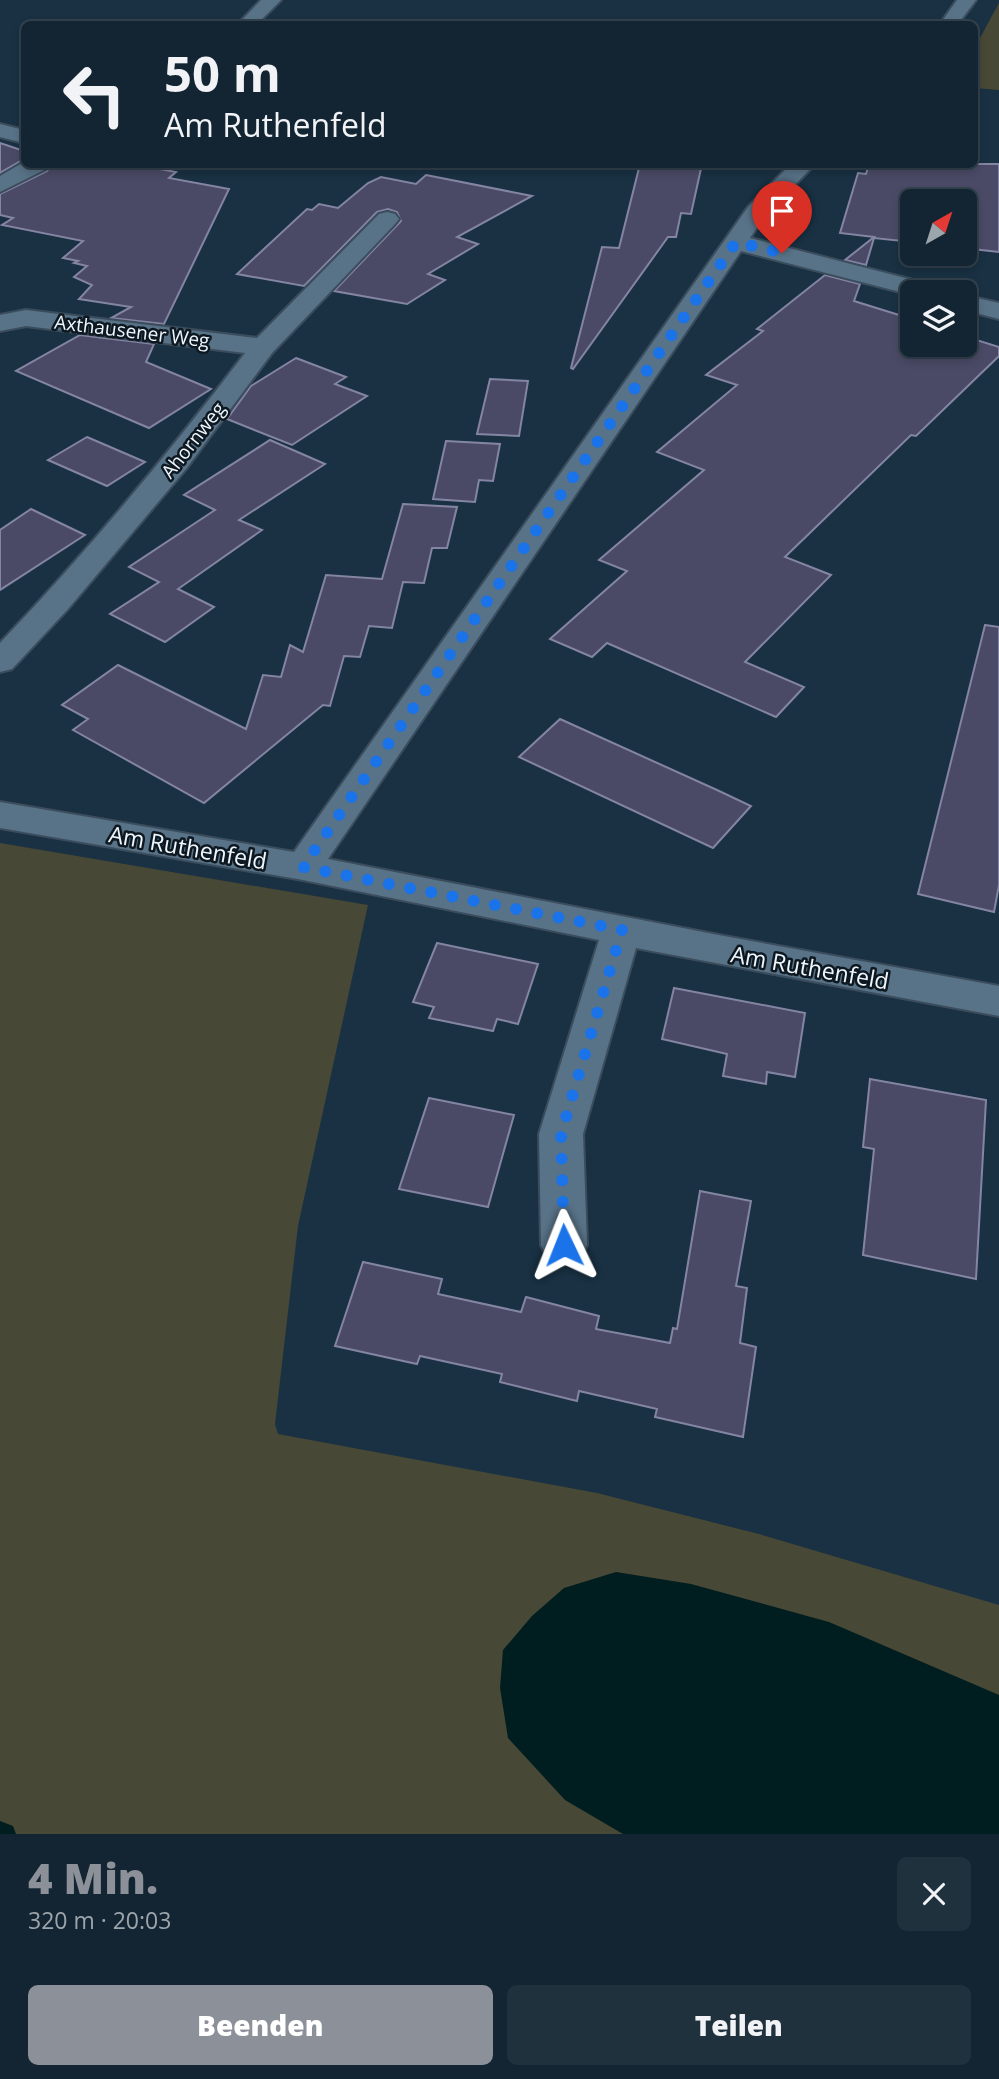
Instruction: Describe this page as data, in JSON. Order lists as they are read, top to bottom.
{
  "streets": {
    "street": ["Axthausener Weg", "Ahornweg", "Am Ruthenfeld"]
  },
  "crossings": [
    ["Axthausener Weg", "Ahornweg"]
  ],
  "north": "top right",
  "page": {
    "turn": ["50 m", "Am Ruthenfeld"],
    "heading": ["4 Min.", "320 m · 20:03"],
    "buttons": ["Beenden", "Teilen"]
  }
}
